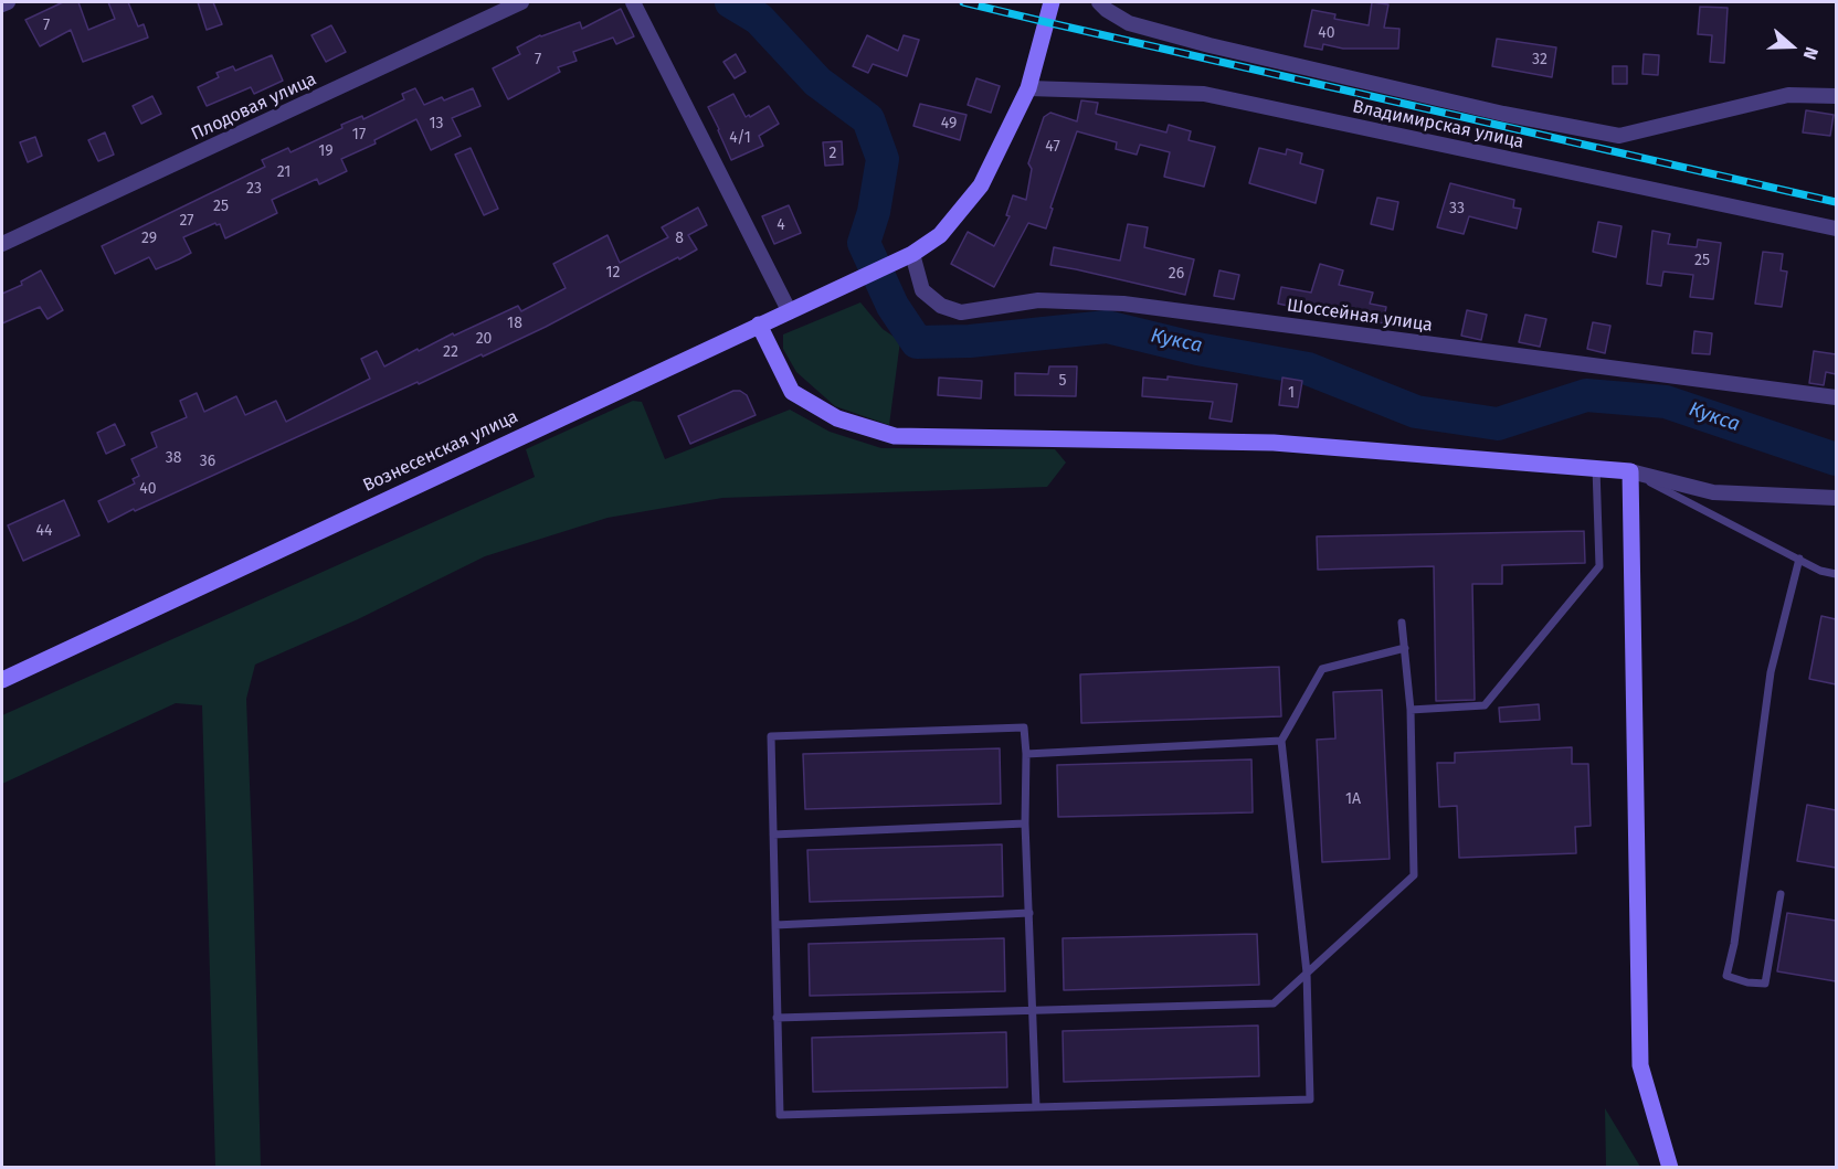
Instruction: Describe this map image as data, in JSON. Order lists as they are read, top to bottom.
{
  "streets": {
    "street": [
      "Плодовая улица",
      "Владимирская улица",
      "Шоссейная улица",
      "Вознесенская улица"
    ]
  },
  "crossings": [
    ["Владимирская улица", "Вознесенская улица"],
    ["Шоссейная улица", "Вознесенская улица"]
  ],
  "water": ["Кукса"],
  "house_numbers": [
    "7",
    "40",
    "7",
    "32",
    "13",
    "49",
    "17",
    "4/1",
    "47",
    "19",
    "2",
    "21",
    "23",
    "25",
    "33",
    "27",
    "4",
    "29",
    "8",
    "25",
    "12",
    "26",
    "18",
    "20",
    "22",
    "5",
    "1",
    "38",
    "36",
    "40",
    "44",
    "1А"
  ],
  "north": "right"
}
